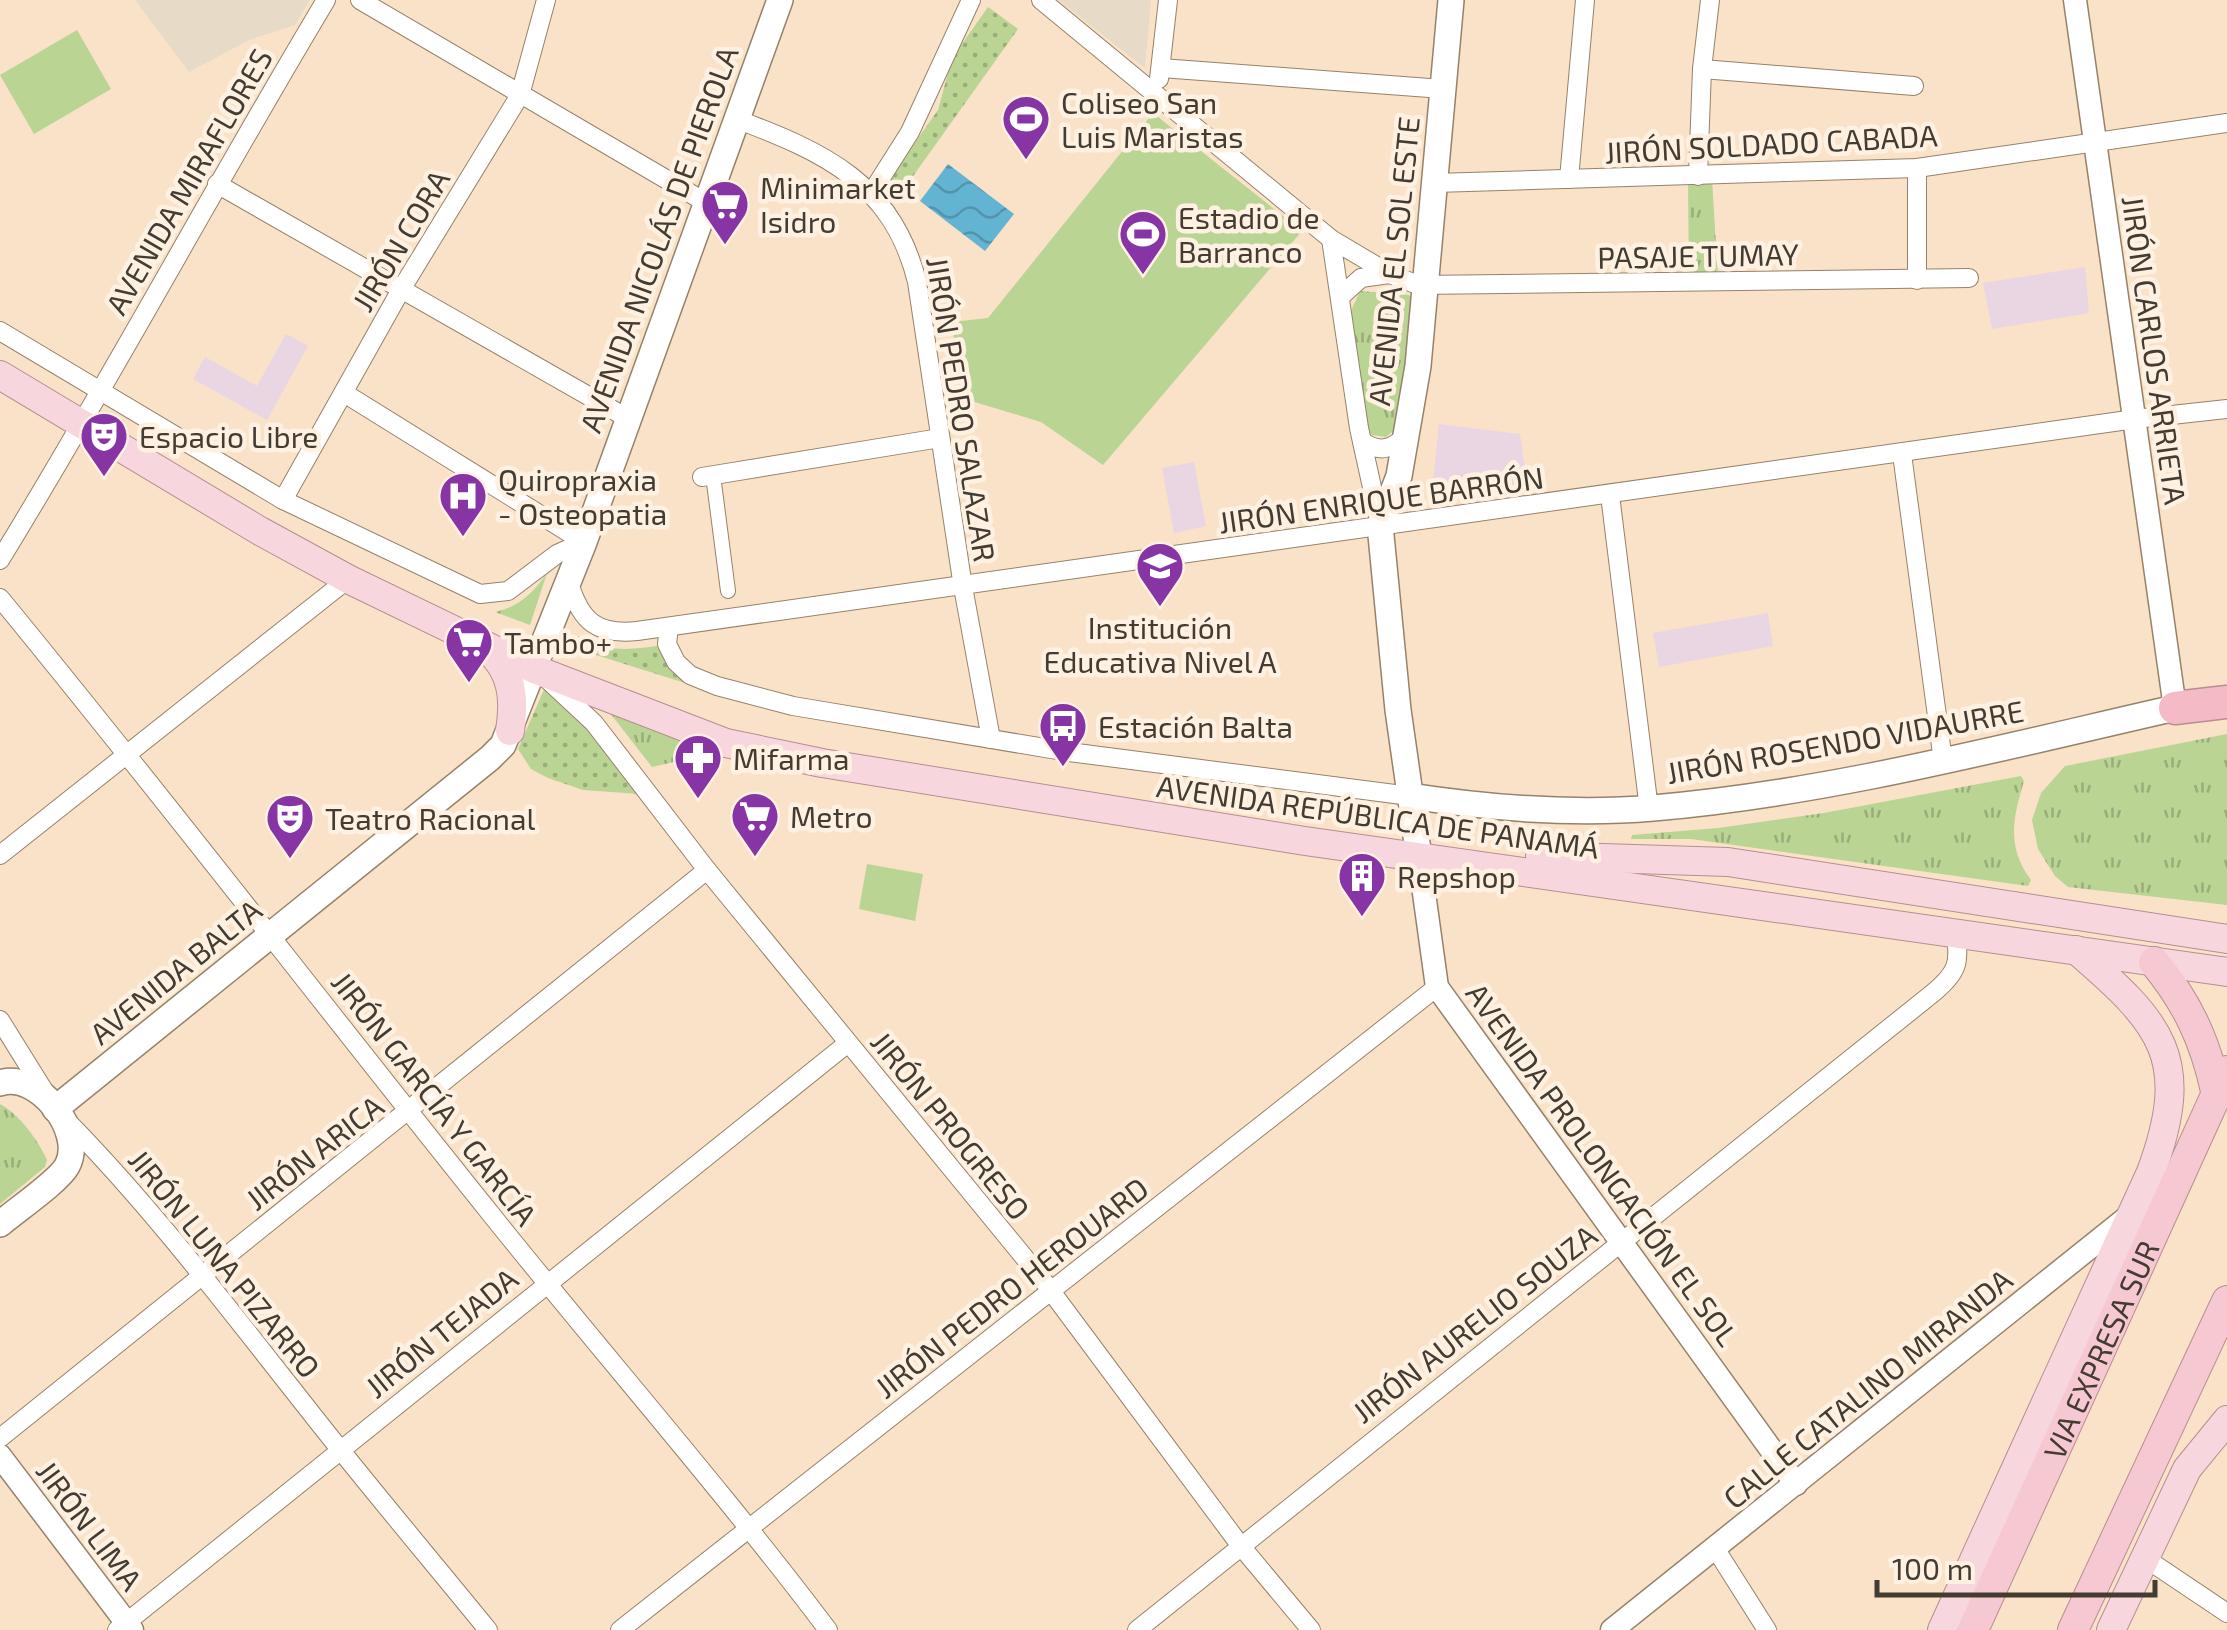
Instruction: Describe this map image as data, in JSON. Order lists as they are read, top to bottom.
{
  "streets": {
    "highway": ["VIA EXPRESA SUR"],
    "main road": [
      "AVENIDA NICOLÁS DE PIEROLA",
      "AVENIDA EL SOL ESTE",
      "JIRÓN ROSENDO VIDAURRE",
      "AVENIDA REPÚBLICA DE PANAMÁ",
      "AVENIDA BALTA"
    ],
    "street": [
      "JIRÓN SOLDADO CABADA",
      "AVENIDA MIRAFLORES",
      "JIRÓN CORA",
      "PASAJE TUMAY",
      "JIRÓN CARLOS ARRIETA",
      "JIRÓN PEDRO SALAZAR",
      "JIRÓN ENRIQUE BARRÓN",
      "JIRÓN GARCÍA Y GARCÍA",
      "JIRÓN PROGRESO",
      "JIRÓN ARICA",
      "AVENIDA PROLONGACIÓN EL SOL",
      "JIRÓN LUNA PIZARRO",
      "JIRÓN PEDRO HEROUARD",
      "JIRÓN AURELIO SOUZA",
      "JIRÓN TEJADA",
      "CALLE CATALINO MIRANDA",
      "JIRÓN LIMA"
    ]
  },
  "crossings": [
    ["JIRÓN SOLDADO CABADA", "AVENIDA EL SOL ESTE"],
    ["JIRÓN SOLDADO CABADA", "JIRÓN CARLOS ARRIETA"],
    ["AVENIDA NICOLÁS DE PIEROLA", "JIRÓN PEDRO SALAZAR"],
    ["AVENIDA NICOLÁS DE PIEROLA", "JIRÓN ENRIQUE BARRÓN"],
    ["AVENIDA NICOLÁS DE PIEROLA", "AVENIDA REPÚBLICA DE PANAMÁ"],
    ["AVENIDA NICOLÁS DE PIEROLA", "AVENIDA BALTA"],
    ["AVENIDA NICOLÁS DE PIEROLA", "JIRÓN PROGRESO"],
    ["PASAJE TUMAY", "AVENIDA EL SOL ESTE"],
    ["AVENIDA EL SOL ESTE", "JIRÓN ENRIQUE BARRÓN"],
    ["AVENIDA EL SOL ESTE", "JIRÓN ROSENDO VIDAURRE"],
    ["AVENIDA EL SOL ESTE", "AVENIDA REPÚBLICA DE PANAMÁ"],
    ["AVENIDA EL SOL ESTE", "AVENIDA PROLONGACIÓN EL SOL"],
    ["JIRÓN CARLOS ARRIETA", "JIRÓN ENRIQUE BARRÓN"],
    ["JIRÓN CARLOS ARRIETA", "JIRÓN ROSENDO VIDAURRE"],
    ["JIRÓN PEDRO SALAZAR", "JIRÓN ENRIQUE BARRÓN"],
    ["JIRÓN PEDRO SALAZAR", "AVENIDA REPÚBLICA DE PANAMÁ"],
    ["JIRÓN ENRIQUE BARRÓN", "AVENIDA REPÚBLICA DE PANAMÁ"],
    ["JIRÓN ROSENDO VIDAURRE", "AVENIDA REPÚBLICA DE PANAMÁ"],
    ["AVENIDA REPÚBLICA DE PANAMÁ", "AVENIDA BALTA"],
    ["AVENIDA REPÚBLICA DE PANAMÁ", "JIRÓN PROGRESO"],
    ["AVENIDA REPÚBLICA DE PANAMÁ", "AVENIDA PROLONGACIÓN EL SOL"],
    ["AVENIDA REPÚBLICA DE PANAMÁ", "JIRÓN AURELIO SOUZA"],
    ["AVENIDA BALTA", "JIRÓN GARCÍA Y GARCÍA"],
    ["AVENIDA BALTA", "JIRÓN PROGRESO"],
    ["AVENIDA BALTA", "JIRÓN LUNA PIZARRO"],
    ["JIRÓN GARCÍA Y GARCÍA", "JIRÓN ARICA"],
    ["JIRÓN GARCÍA Y GARCÍA", "JIRÓN PEDRO HEROUARD"],
    ["JIRÓN GARCÍA Y GARCÍA", "JIRÓN TEJADA"],
    ["JIRÓN PROGRESO", "JIRÓN ARICA"],
    ["JIRÓN PROGRESO", "JIRÓN PEDRO HEROUARD"],
    ["JIRÓN PROGRESO", "JIRÓN AURELIO SOUZA"],
    ["JIRÓN PROGRESO", "JIRÓN TEJADA"],
    ["JIRÓN ARICA", "JIRÓN LUNA PIZARRO"],
    ["AVENIDA PROLONGACIÓN EL SOL", "JIRÓN PEDRO HEROUARD"],
    ["AVENIDA PROLONGACIÓN EL SOL", "JIRÓN AURELIO SOUZA"],
    ["AVENIDA PROLONGACIÓN EL SOL", "CALLE CATALINO MIRANDA"],
    ["JIRÓN LUNA PIZARRO", "JIRÓN TEJADA"],
    ["JIRÓN TEJADA", "JIRÓN LIMA"],
    ["VIA EXPRESA SUR", "CALLE CATALINO MIRANDA"]
  ],
  "places": {
    "sports": ["Coliseo San Luis Maristas", "Estadio de Barranco"],
    "supermarket": ["Minimarket Isidro", "Tambo+", "Metro"],
    "theatre": ["Espacio Libre", "Teatro Racional"],
    "hospital": ["Quiropraxia - Osteopatia"],
    "school or university": ["Institución Educativa Nivel A"],
    "bus stop": ["Estación Balta"],
    "pharmacy": ["Mifarma"],
    "building": ["Repshop"]
  },
  "scale_bar": "100 m"
}
